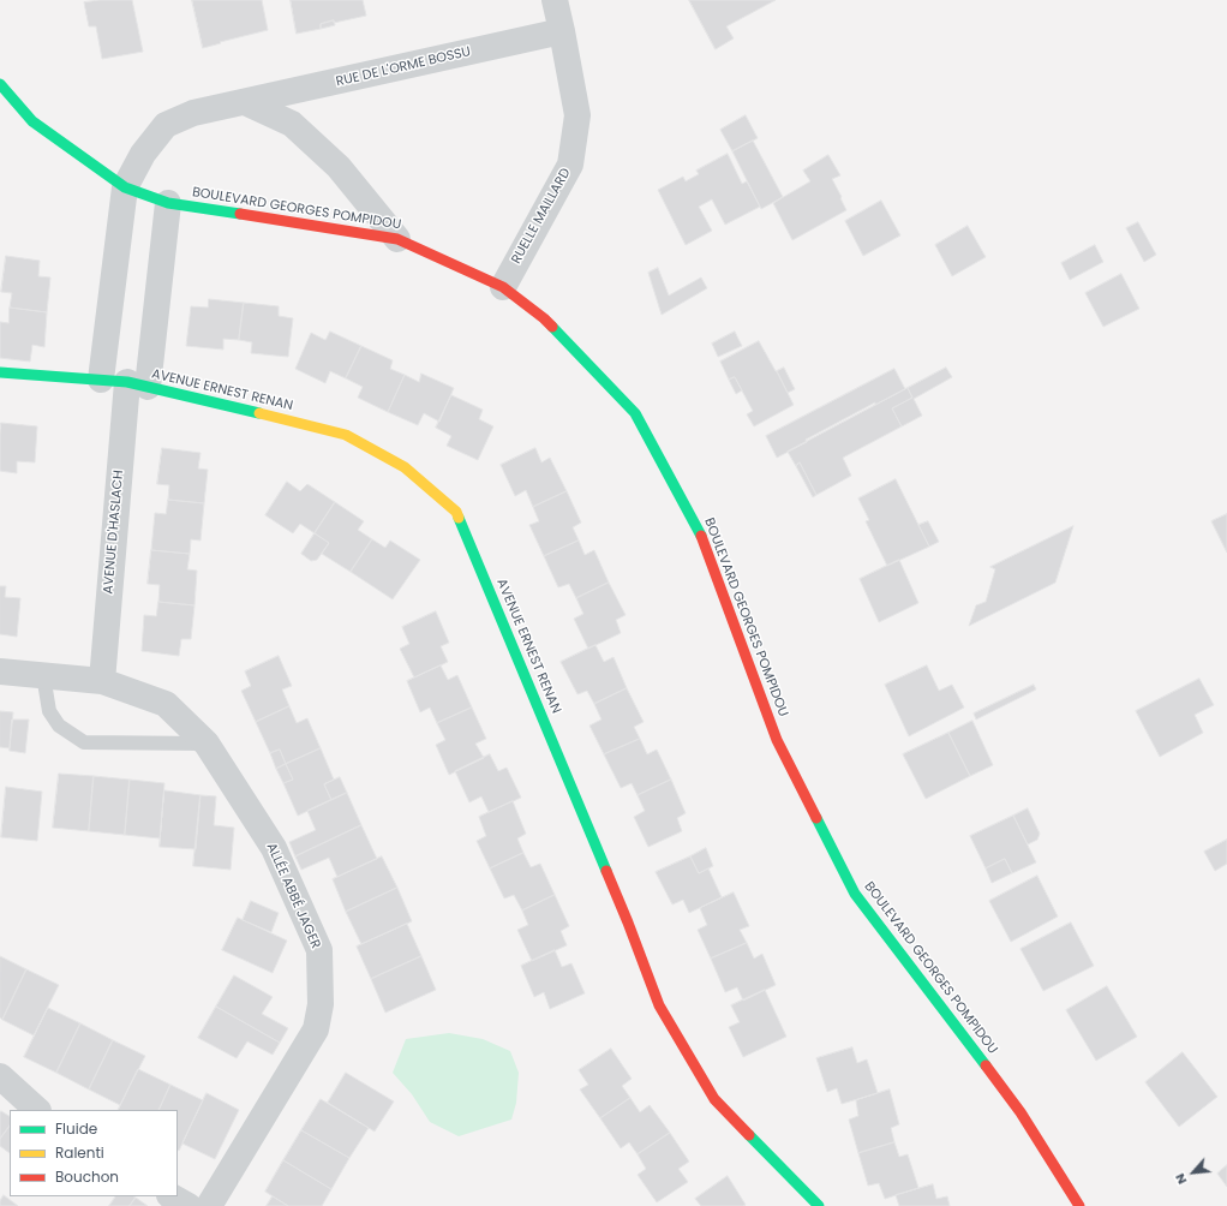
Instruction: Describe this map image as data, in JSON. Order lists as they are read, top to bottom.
{
  "streets": {
    "main road": ["BOULEVARD GEORGES POMPIDOU", "AVENUE ERNEST RENAN"],
    "street": [
      "RUE DE L'ORME BOSSU",
      "RUELLE MAILLARD",
      "AVENUE D'HASLACH",
      "ALLÉE ABBÉ JAGER"
    ]
  },
  "crossings": [
    ["RUE DE L'ORME BOSSU", "BOULEVARD GEORGES POMPIDOU"],
    ["RUE DE L'ORME BOSSU", "RUELLE MAILLARD"],
    ["BOULEVARD GEORGES POMPIDOU", "RUELLE MAILLARD"],
    ["BOULEVARD GEORGES POMPIDOU", "AVENUE D'HASLACH"],
    ["AVENUE ERNEST RENAN", "AVENUE D'HASLACH"],
    ["AVENUE D'HASLACH", "ALLÉE ABBÉ JAGER"]
  ],
  "legend": ["Fluide", "Ralenti", "Bouchon"],
  "north": "bottom left"
}
